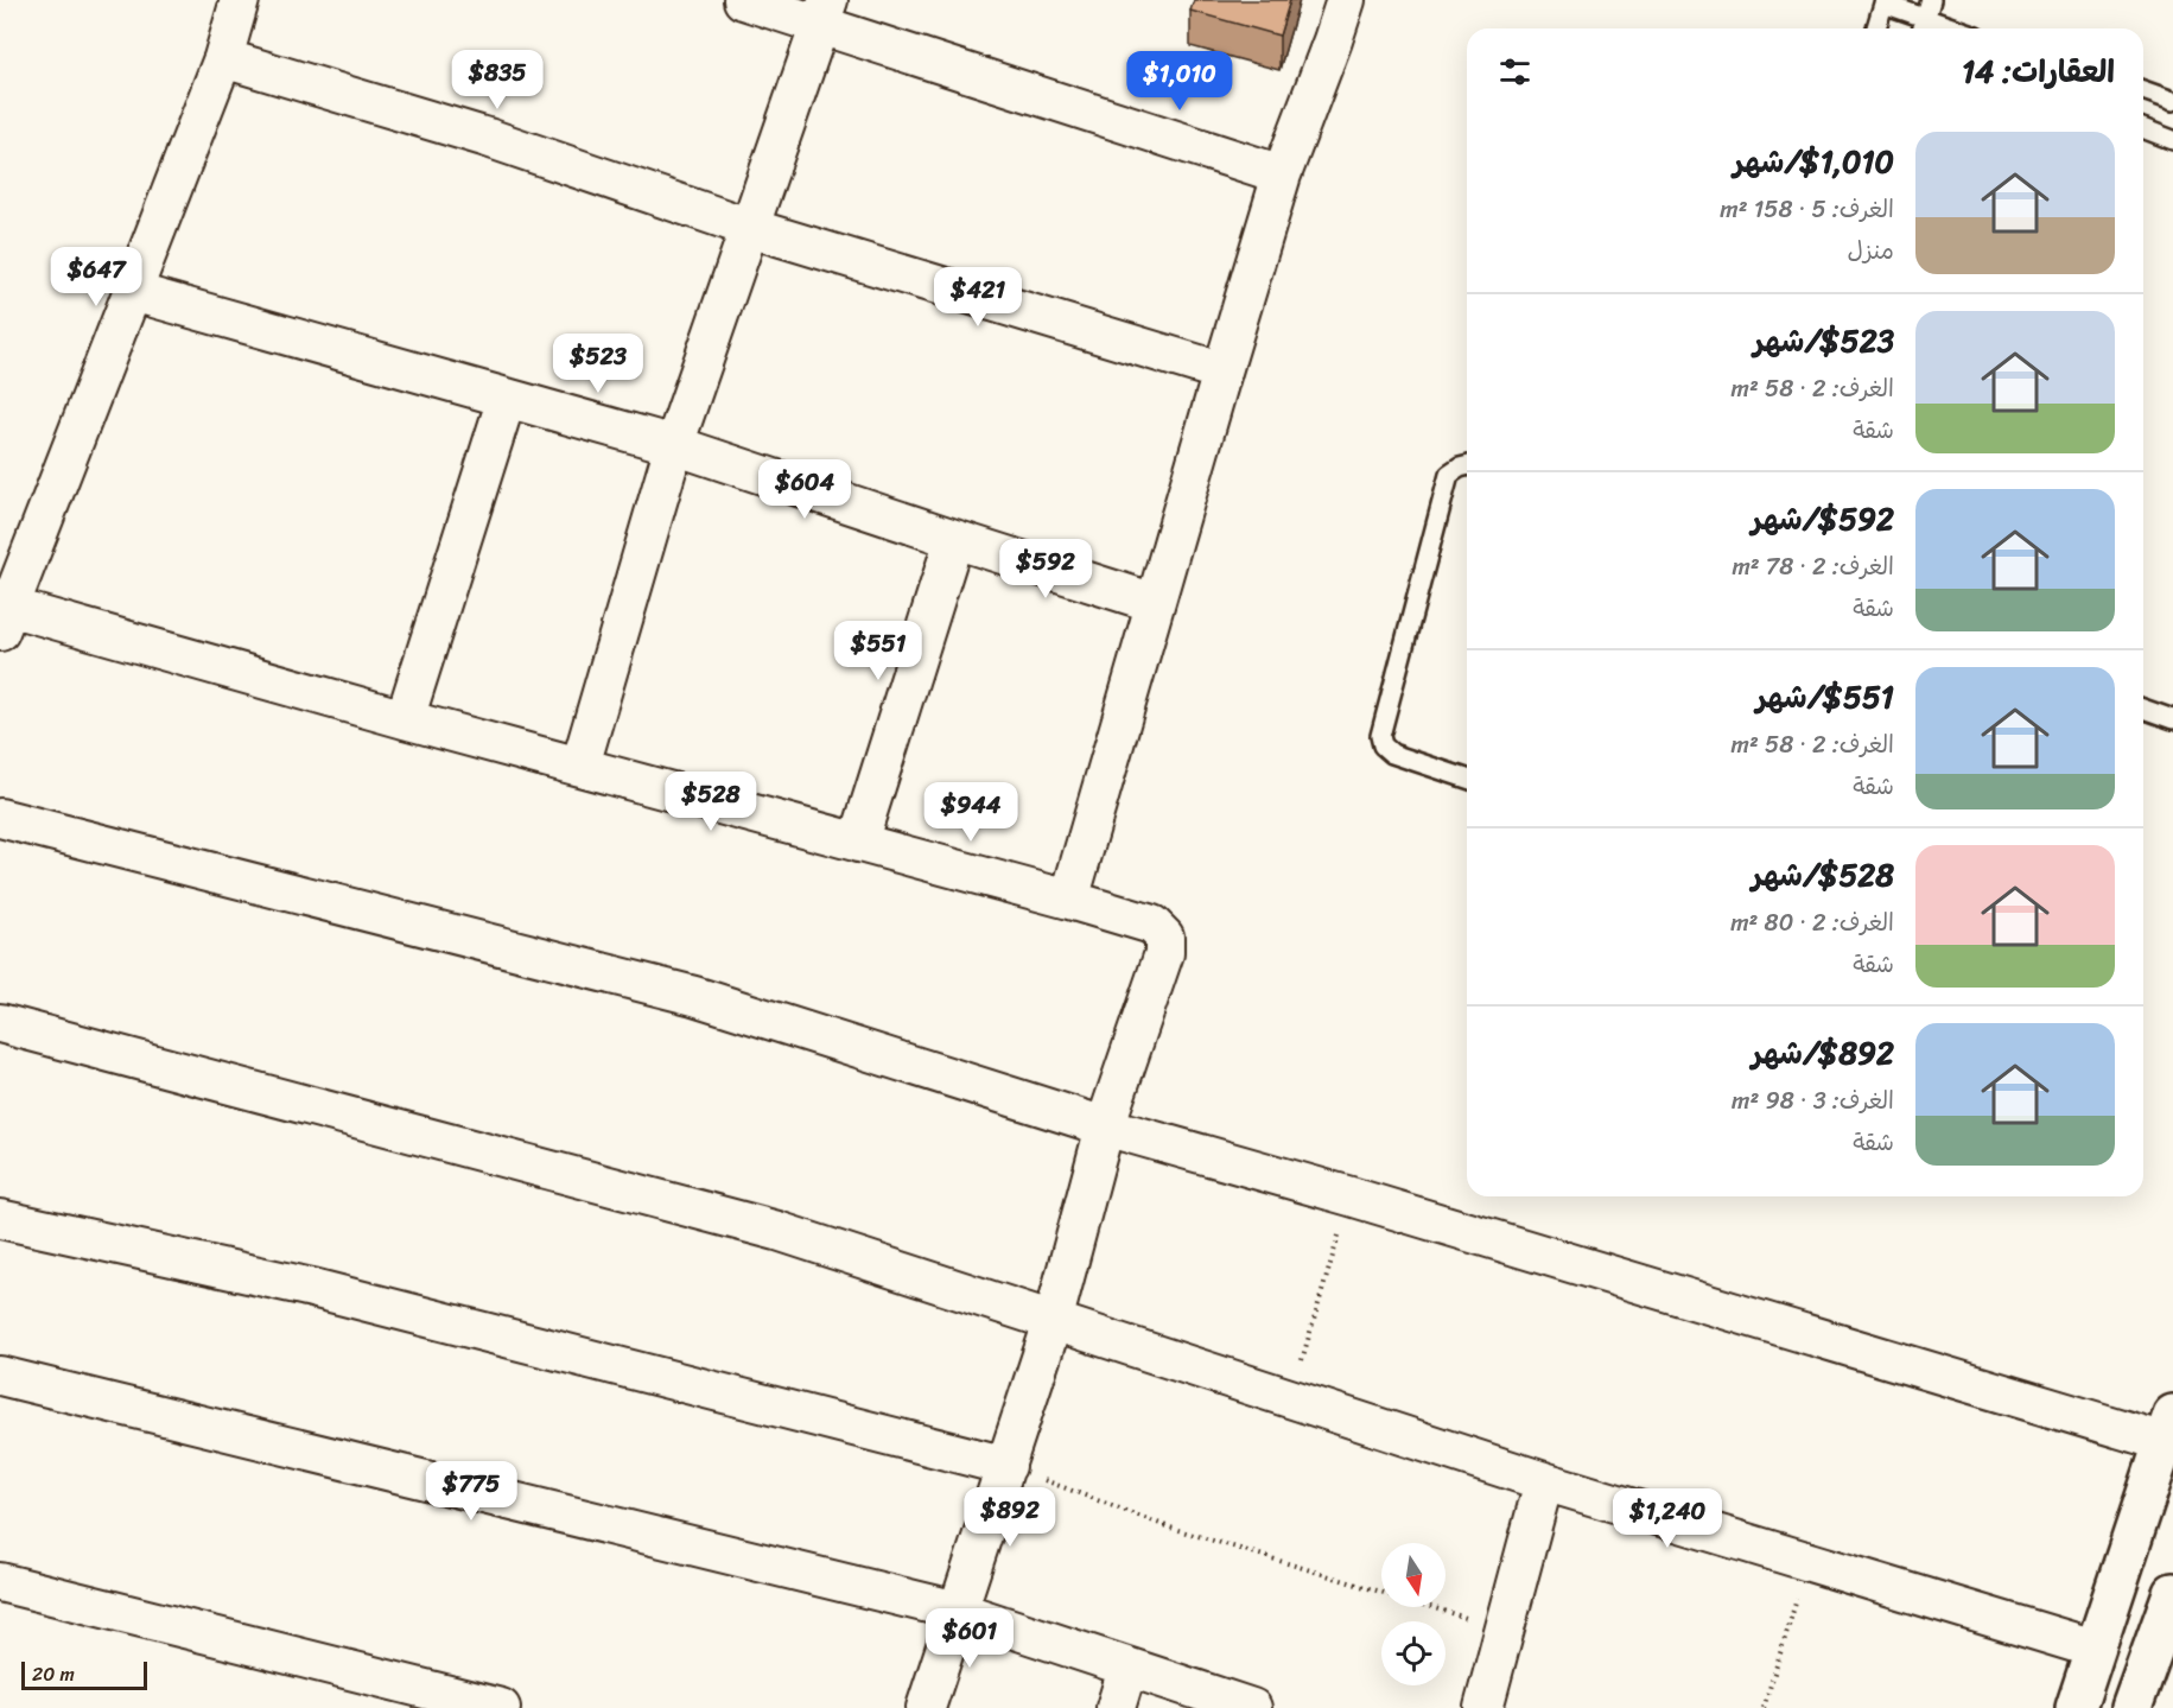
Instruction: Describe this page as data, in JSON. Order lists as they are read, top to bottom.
{
  "scale_bar": "20 m",
  "north": "bottom",
  "page": {
    "heading": "العقارات: 14",
    "price": [
      "$835",
      "$1,010",
      "$647",
      "$421",
      "$523",
      "$604",
      "$592",
      "$551",
      "$528",
      "$944",
      "$775",
      "$892",
      "$1,240",
      "$601"
    ],
    "list": [
      {
        "name": "$1,010/شهر",
        "note": "الغرف: 5 · 158 m² · منزل"
      },
      {
        "name": "$523/شهر",
        "note": "الغرف: 2 · 58 m² · شقة"
      },
      {
        "name": "$592/شهر",
        "note": "الغرف: 2 · 78 m² · شقة"
      },
      {
        "name": "$551/شهر",
        "note": "الغرف: 2 · 58 m² · شقة"
      },
      {
        "name": "$528/شهر",
        "note": "الغرف: 2 · 80 m² · شقة"
      },
      {
        "name": "$892/شهر",
        "note": "الغرف: 3 · 98 m² · شقة"
      }
    ],
    "scale": "20 m"
  }
}
